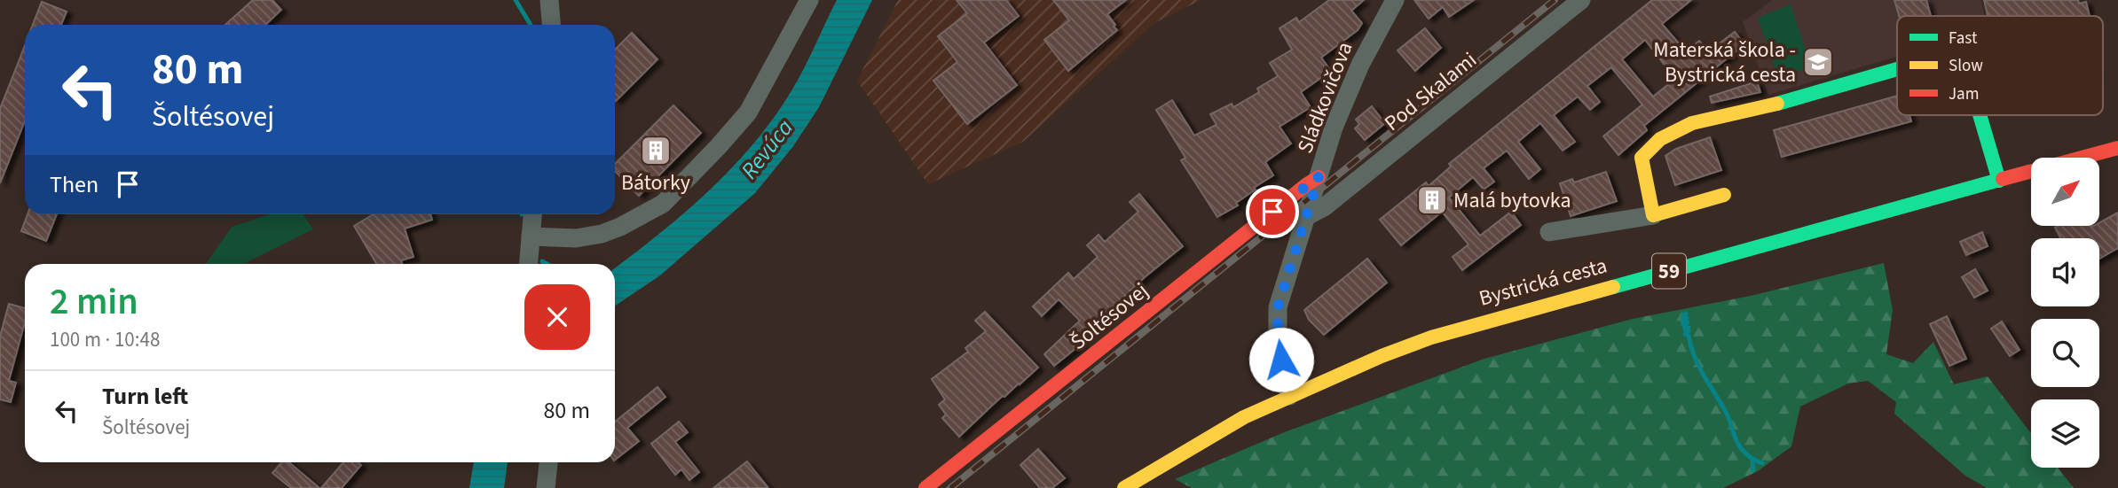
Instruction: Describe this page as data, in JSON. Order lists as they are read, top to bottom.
{
  "streets": {
    "street": [
      "Pod Skalami",
      "Sládkovičova",
      "59",
      "Bystrická cesta",
      "Šoltésovej"
    ]
  },
  "crossings": [
    ["Pod Skalami", "Sládkovičova"],
    ["Sládkovičova", "Bystrická cesta"],
    ["Sládkovičova", "Šoltésovej"]
  ],
  "water": ["Revúca"],
  "places": {
    "school or university": ["Materská škola - Bystrická cesta"],
    "building": ["Bátorky", "Malá bytovka"]
  },
  "legend": ["Fast", "Slow", "Jam"],
  "north": "top right",
  "page": {
    "turn": ["80 m", "Šoltésovej"],
    "then": "Then",
    "heading": ["2 min", "100 m · 10:48"],
    "list": [
      {
        "name": "Turn left",
        "note": "Šoltésovej",
        "value": "80 m"
      }
    ]
  }
}
